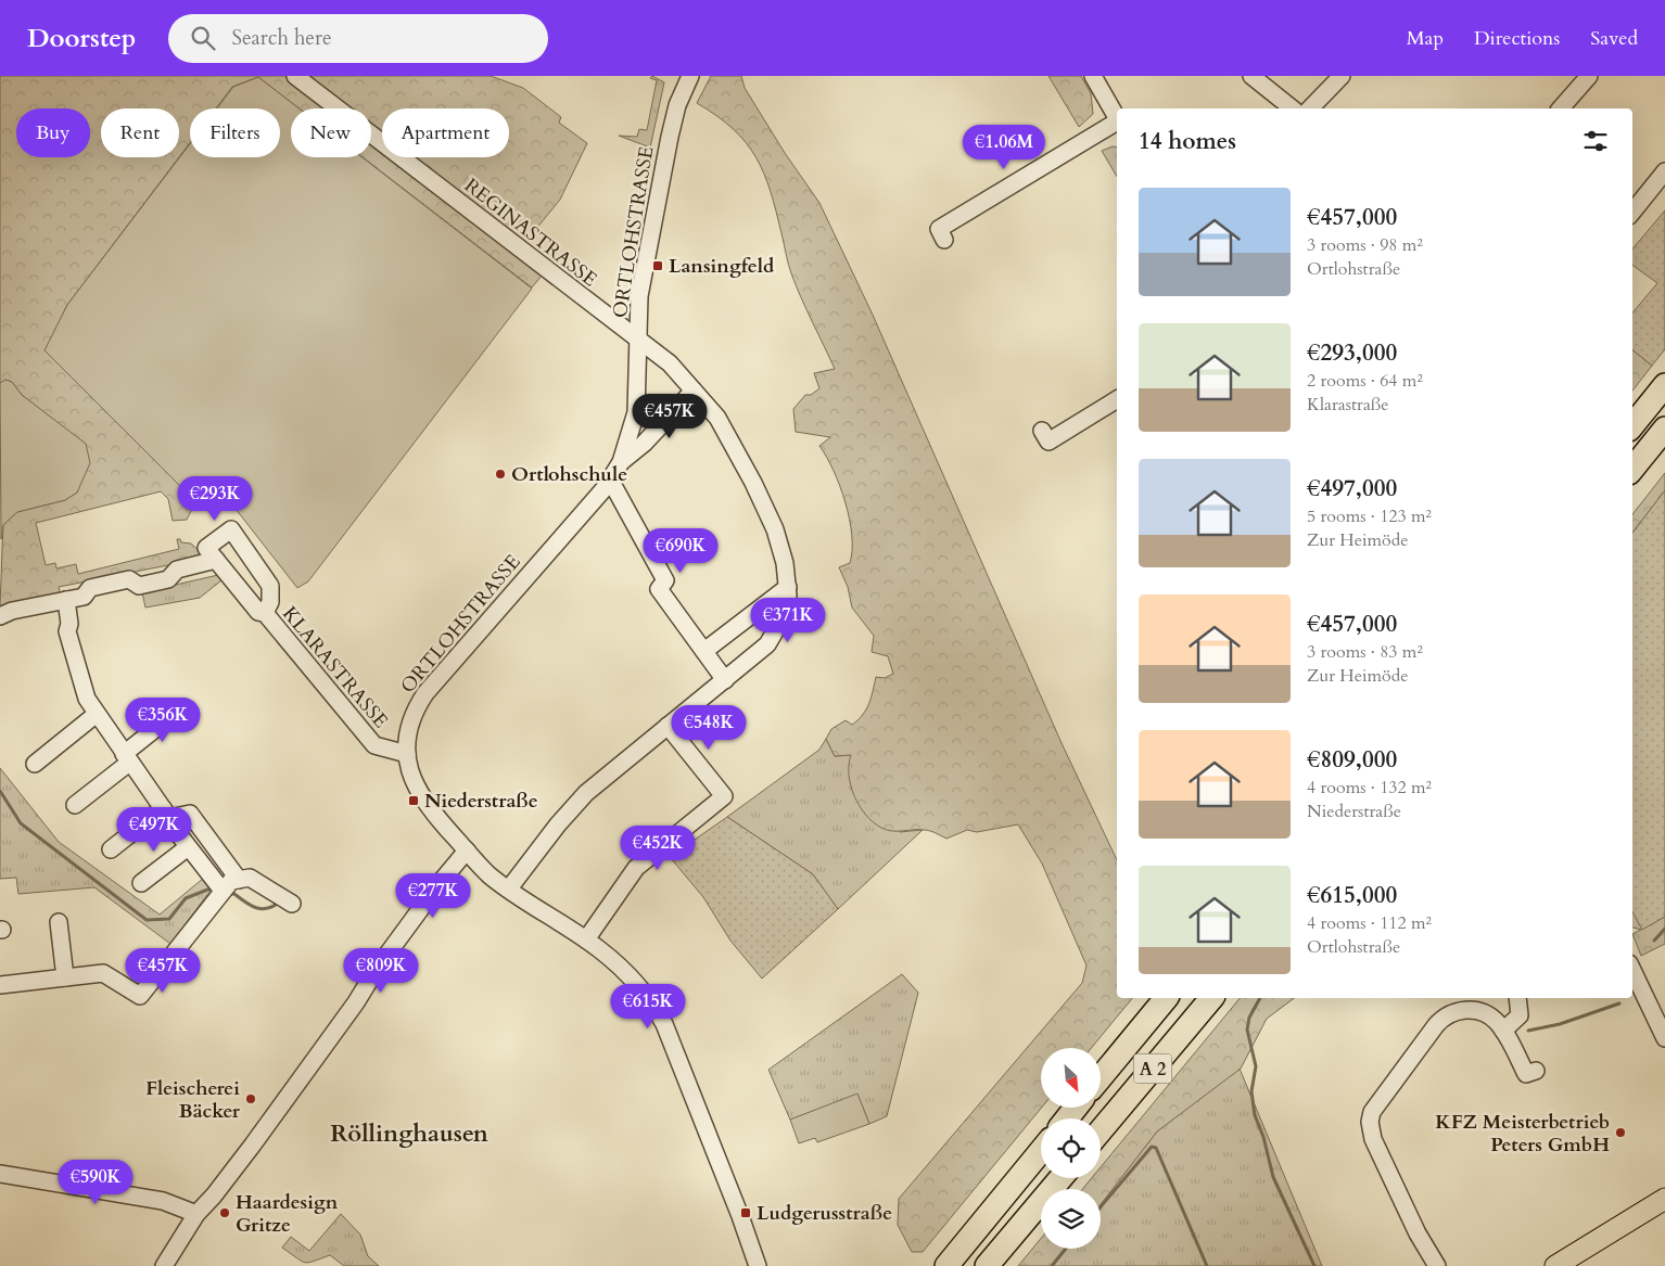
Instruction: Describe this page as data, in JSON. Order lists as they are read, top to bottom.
{
  "streets": {
    "highway": ["A 2"],
    "street": ["REGINASTRASSE", "ORTLOHSTRASSE", "KLARASTRASSE"]
  },
  "crossings": [
    ["REGINASTRASSE", "ORTLOHSTRASSE"],
    ["ORTLOHSTRASSE", "KLARASTRASSE"]
  ],
  "districts": ["Röllinghausen"],
  "places": {
    "transit": ["Lansingfeld", "Niederstraße", "Ludgerusstraße"],
    "other": [
      "Ortlohschule",
      "Fleischerei Bäcker",
      "KFZ Meisterbetrieb Peters GmbH",
      "Haardesign Gritze"
    ]
  },
  "north": "bottom right",
  "page": {
    "header": "Doorstep",
    "search": "Search here",
    "nav": ["Map", "Directions", "Saved"],
    "chip": [
      "Buy",
      "Rent",
      "Filters",
      "New",
      "Apartment"
    ],
    "heading": "14 homes",
    "price": [
      "€1.06M",
      "€457K",
      "€293K",
      "€690K",
      "€371K",
      "€356K",
      "€548K",
      "€497K",
      "€452K",
      "€277K",
      "€457K",
      "€809K",
      "€615K",
      "€590K"
    ],
    "list": [
      {
        "name": "€457,000",
        "note": "3 rooms · 98 m² · Ortlohstraße"
      },
      {
        "name": "€293,000",
        "note": "2 rooms · 64 m² · Klarastraße"
      },
      {
        "name": "€497,000",
        "note": "5 rooms · 123 m² · Zur Heimöde"
      },
      {
        "name": "€457,000",
        "note": "3 rooms · 83 m² · Zur Heimöde"
      },
      {
        "name": "€809,000",
        "note": "4 rooms · 132 m² · Niederstraße"
      },
      {
        "name": "€615,000",
        "note": "4 rooms · 112 m² · Ortlohstraße"
      }
    ]
  }
}
